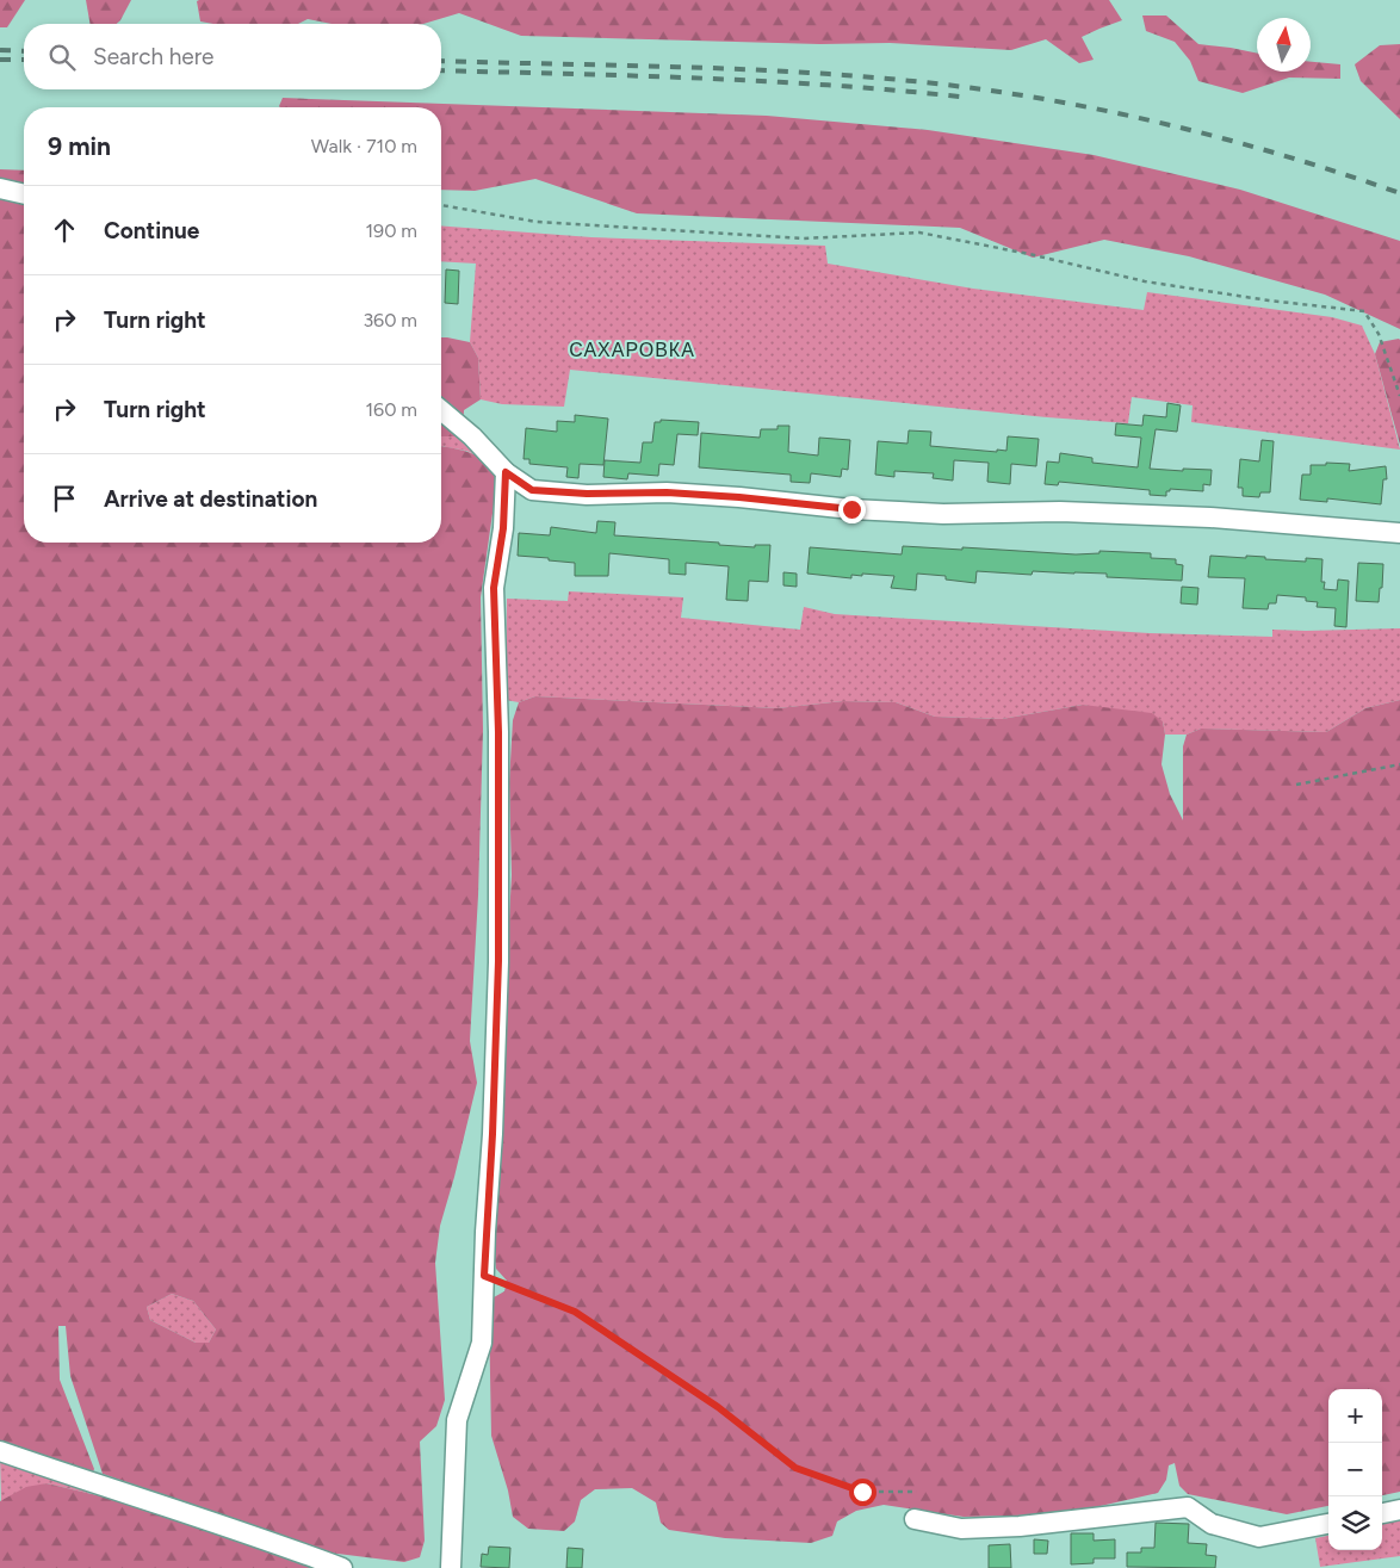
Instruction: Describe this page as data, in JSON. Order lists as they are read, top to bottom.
{
  "districts": ["САХАРОВКА"],
  "north": "top",
  "page": {
    "search": "Search here",
    "heading": ["9 min", "Walk · 710 m"],
    "list": [
      ["Continue", "190 m"],
      ["Turn right", "360 m"],
      ["Turn right", "160 m"],
      "Arrive at destination"
    ],
    "map_buttons": ["+", "−"]
  }
}
